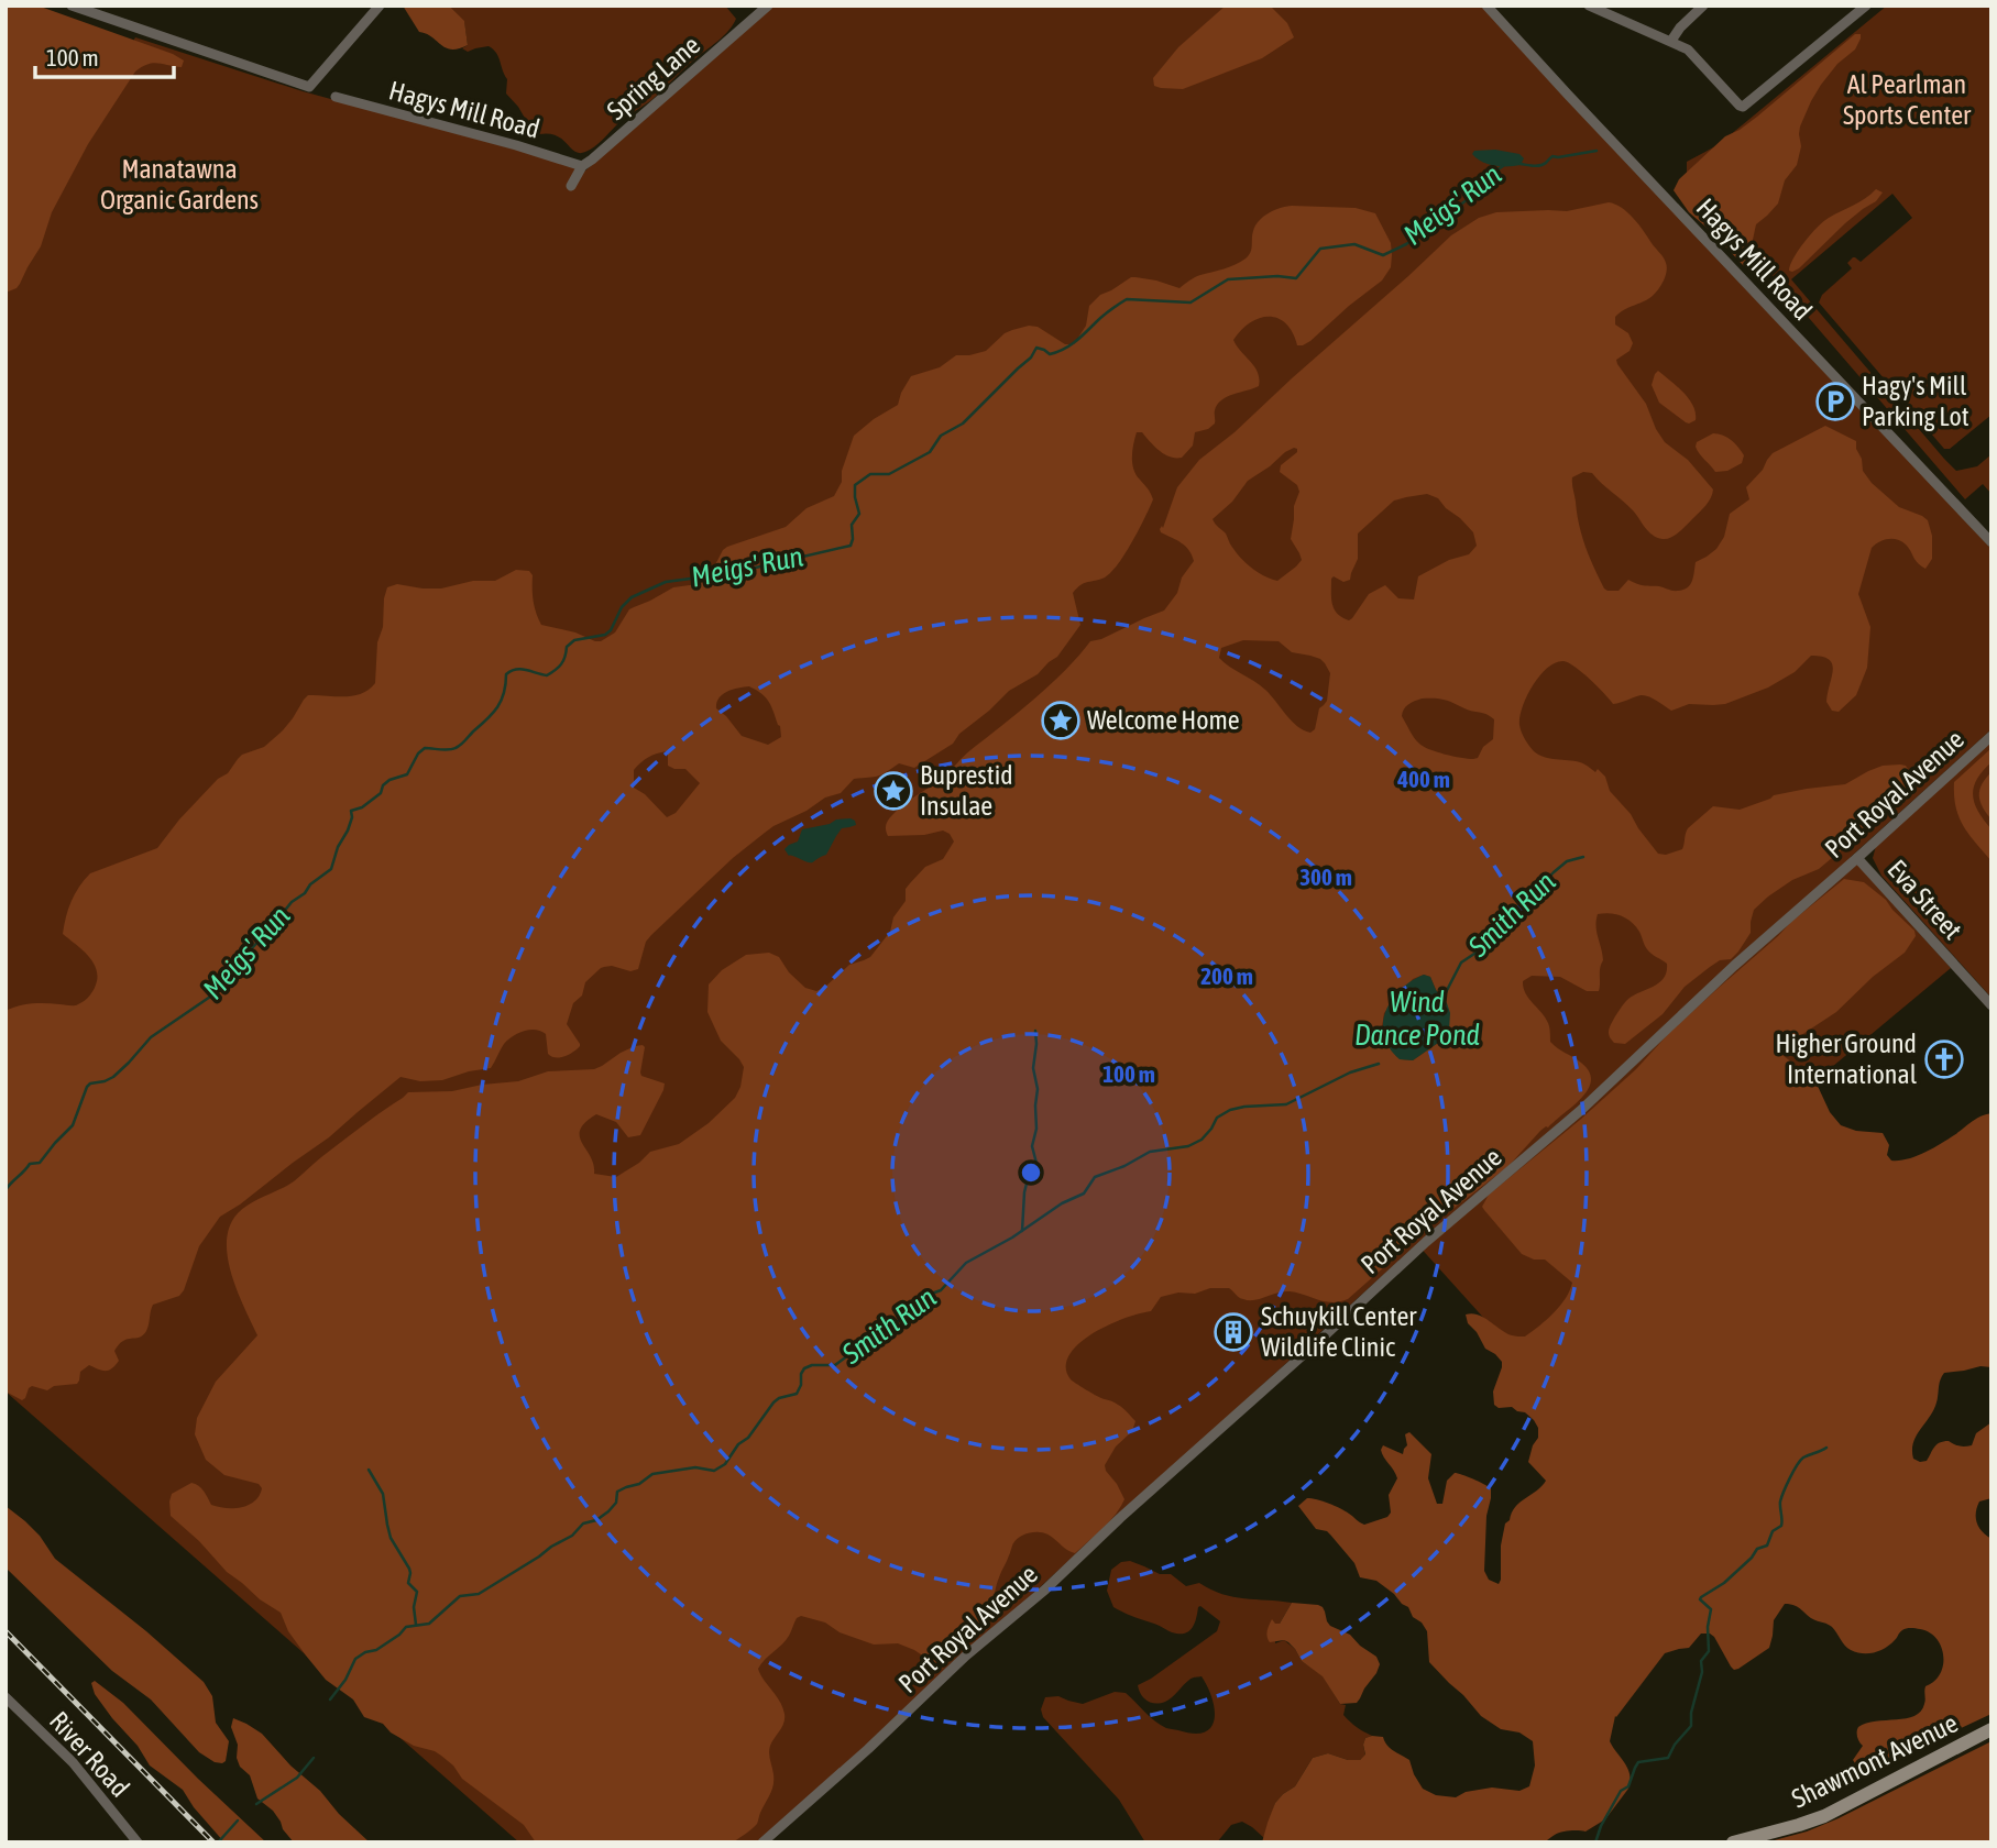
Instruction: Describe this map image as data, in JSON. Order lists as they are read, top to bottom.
{
  "streets": {
    "main road": ["Shawmont Avenue"],
    "street": [
      "Spring Lane",
      "Hagys Mill Road",
      "Port Royal Avenue",
      "Eva Street",
      "River Road"
    ]
  },
  "crossings": [
    ["Spring Lane", "Hagys Mill Road"],
    ["Port Royal Avenue", "Eva Street"]
  ],
  "water": ["Meigs' Run", "Smith Run", "Wind Dance Pond"],
  "parks": ["Al Pearlman Sports Center", "Manatawna Organic Gardens"],
  "places": {
    "parking": ["Hagy's Mill Parking Lot"],
    "place": ["Welcome Home", "Buprestid Insulae"],
    "church": ["Higher Ground International"],
    "building": ["Schuykill Center Wildlife Clinic"]
  },
  "scale_bar": "100 m",
  "rings": [
    "400 m",
    "300 m",
    "200 m",
    "100 m"
  ]
}
